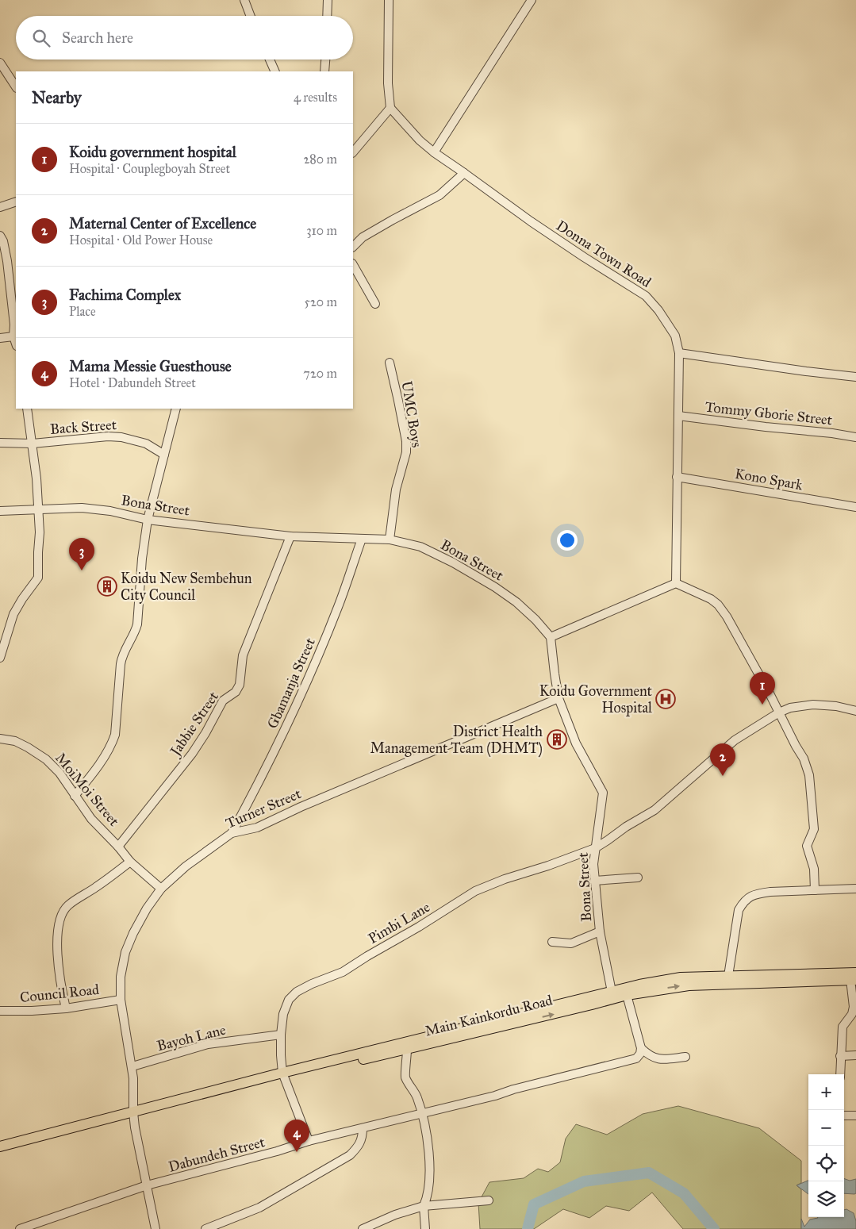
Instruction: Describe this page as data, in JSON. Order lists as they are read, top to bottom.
{
  "streets": {
    "main road": ["Main Kainkordu Road"],
    "street": [
      "Donna Town Road",
      "Tommy Gborie Street",
      "UMC Boys",
      "Back Street",
      "Kono Spark",
      "Bona Street",
      "Gbamanja Street",
      "Jabbie Street",
      "MoiMoi Street",
      "Turner Street",
      "Pimbi Lane",
      "Council Road",
      "Bayoh Lane",
      "Dabundeh Street"
    ]
  },
  "crossings": [
    ["Donna Town Road", "Tommy Gborie Street"],
    ["Donna Town Road", "Kono Spark"],
    ["UMC Boys", "Bona Street"],
    ["Bona Street", "Gbamanja Street"],
    ["Bona Street", "Jabbie Street"],
    ["Bona Street", "Turner Street"],
    ["Bona Street", "Pimbi Lane"],
    ["Bona Street", "Main Kainkordu Road"],
    ["Gbamanja Street", "Turner Street"],
    ["Jabbie Street", "MoiMoi Street"],
    ["MoiMoi Street", "Turner Street"],
    ["Turner Street", "Council Road"],
    ["Turner Street", "Main Kainkordu Road"],
    ["Turner Street", "Bayoh Lane"],
    ["Turner Street", "Dabundeh Street"],
    ["Pimbi Lane", "Main Kainkordu Road"],
    ["Pimbi Lane", "Bayoh Lane"],
    ["Pimbi Lane", "Dabundeh Street"]
  ],
  "places": {
    "building": ["Koidu New Sembehun City Council", "District Health Management Team (DHMT)"],
    "hospital": ["Koidu Government Hospital"]
  },
  "page": {
    "search": "Search here",
    "heading": ["Nearby", "4 results"],
    "list": [
      {
        "mark": "1",
        "name": "Koidu government hospital",
        "note": "Hospital · Couplegboyah Street",
        "value": "280 m"
      },
      {
        "mark": "2",
        "name": "Maternal Center of Excellence",
        "note": "Hospital · Old Power House",
        "value": "310 m"
      },
      {
        "mark": "3",
        "name": "Fachima Complex",
        "note": "Place",
        "value": "520 m"
      },
      {
        "mark": "4",
        "name": "Mama Messie Guesthouse",
        "note": "Hotel · Dabundeh Street",
        "value": "720 m"
      }
    ],
    "pins": [
      "3",
      "1",
      "2",
      "4"
    ],
    "map_buttons": ["+", "−"]
  }
}
